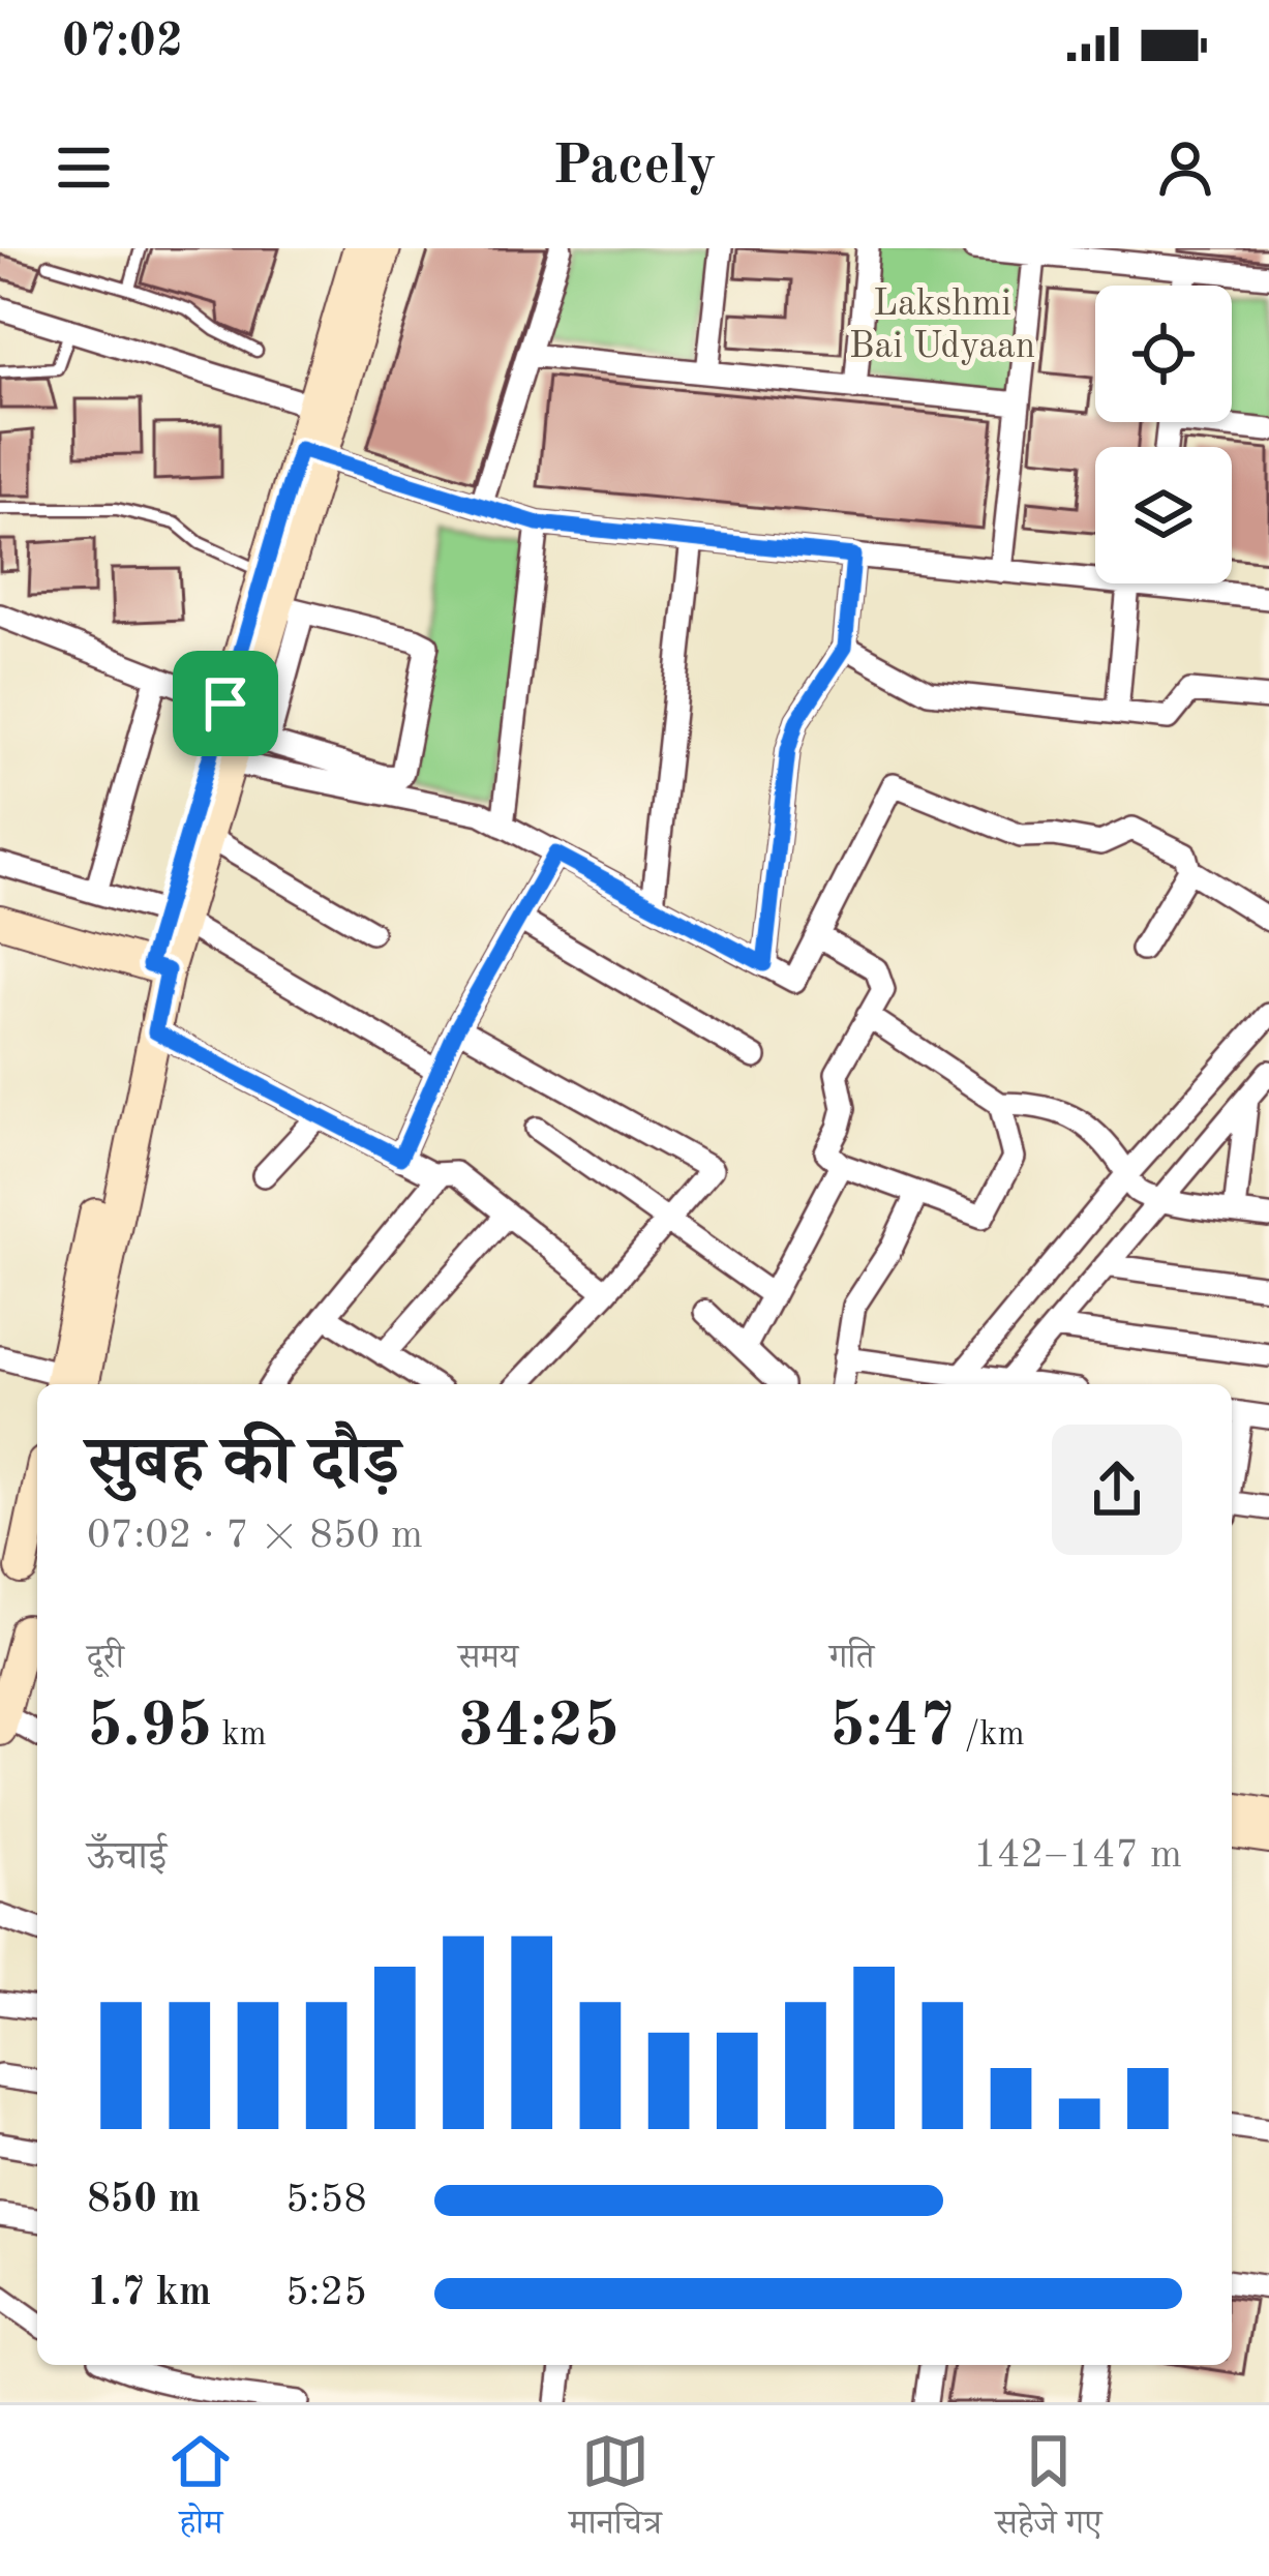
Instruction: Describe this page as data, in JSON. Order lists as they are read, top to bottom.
{
  "parks": ["Lakshmi Bai Udyaan"],
  "page": {
    "status": "07:02",
    "header": "Pacely",
    "heading": ["सुबह की दौड़", "07:02 · 7 × 850 m"],
    "stats": [
      ["दूरी", "5.95 km"],
      ["समय", "34:25"],
      ["गति", "5:47 /km"]
    ],
    "chart": ["ऊँचाई", "142–147 m"],
    "list": [
      {
        "name": "850 m",
        "note": "5:58"
      },
      {
        "name": "1.7 km",
        "note": "5:25"
      }
    ],
    "tabs": ["होम", "मानचित्र", "सहेजे गए"]
  }
}
